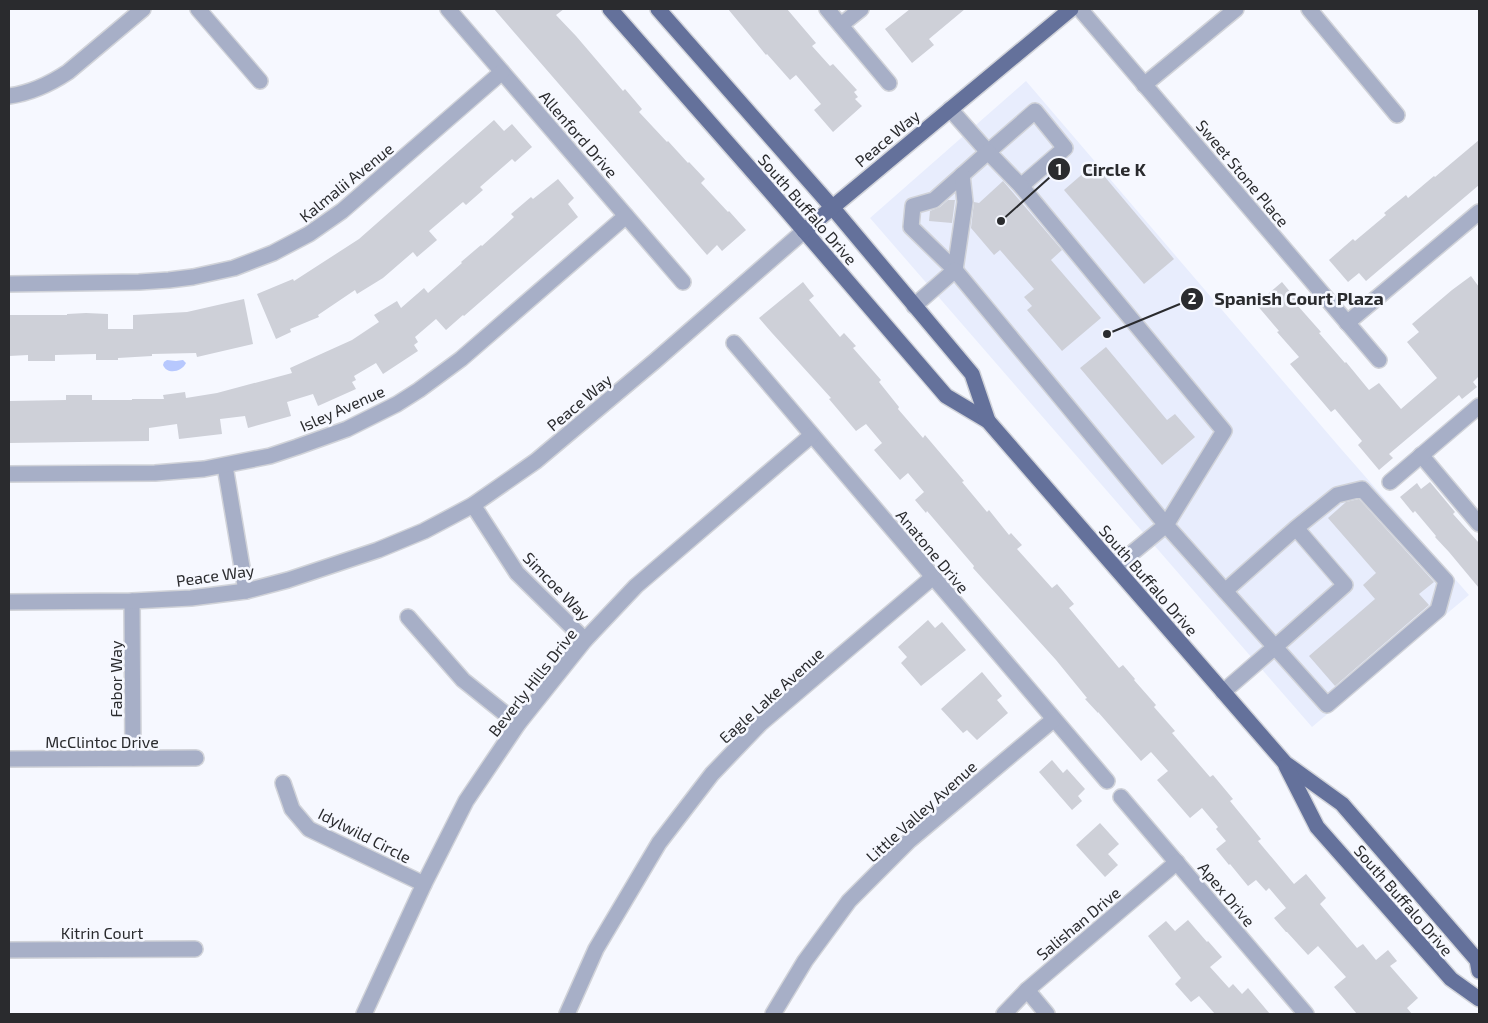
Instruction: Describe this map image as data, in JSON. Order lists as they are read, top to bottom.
{
  "streets": {
    "main road": ["Peace Way", "South Buffalo Drive"],
    "street": [
      "Allenford Drive",
      "Sweet Stone Place",
      "Kalmalii Avenue",
      "Isley Avenue",
      "Anatone Drive",
      "Simcoe Way",
      "Fabor Way",
      "Beverly Hills Drive",
      "Eagle Lake Avenue",
      "McClintoc Drive",
      "Little Valley Avenue",
      "Idylwild Circle",
      "Apex Drive",
      "Salishan Drive",
      "Kitrin Court"
    ]
  },
  "crossings": [
    ["Allenford Drive", "Kalmalii Avenue"],
    ["Allenford Drive", "Isley Avenue"],
    ["Peace Way", "South Buffalo Drive"],
    ["Peace Way", "Simcoe Way"],
    ["Peace Way", "Fabor Way"],
    ["Anatone Drive", "Beverly Hills Drive"],
    ["Anatone Drive", "Eagle Lake Avenue"],
    ["Anatone Drive", "Little Valley Avenue"],
    ["Simcoe Way", "Beverly Hills Drive"],
    ["Fabor Way", "McClintoc Drive"],
    ["Beverly Hills Drive", "Idylwild Circle"],
    ["Apex Drive", "Salishan Drive"]
  ],
  "places": ["Circle K", "Spanish Court Plaza"]
}
